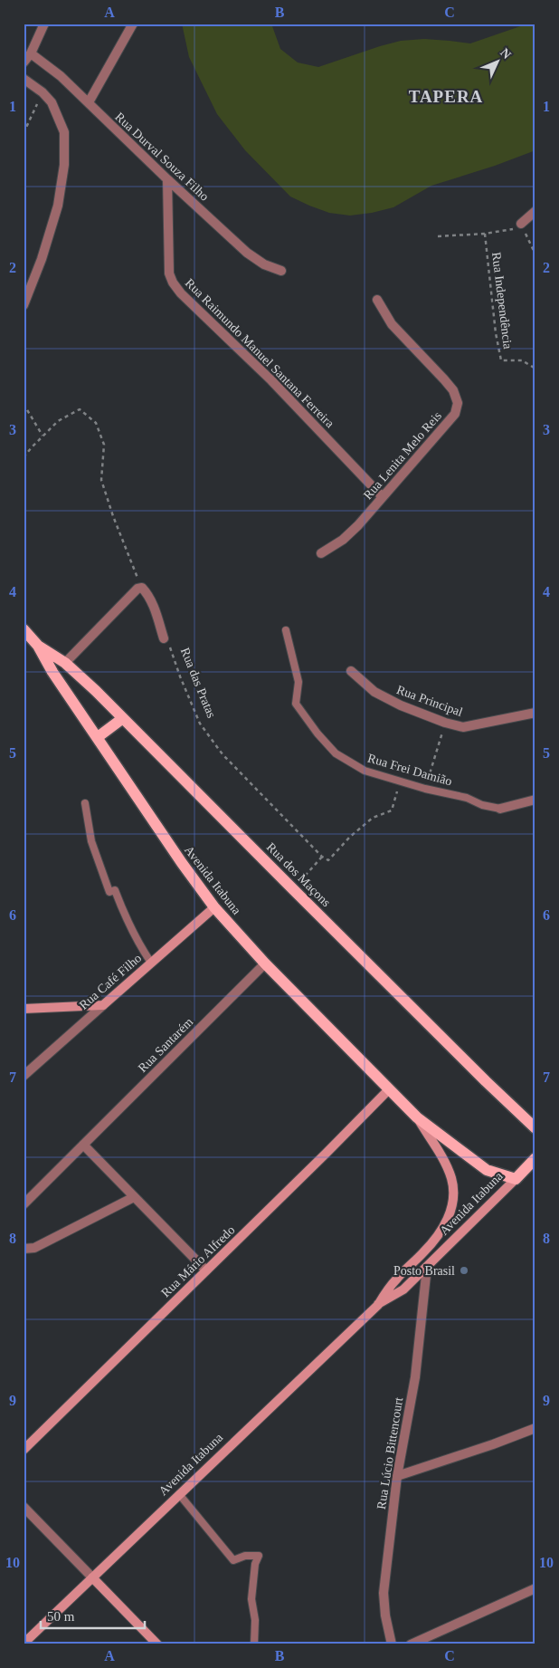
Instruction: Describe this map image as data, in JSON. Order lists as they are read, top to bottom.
{
  "streets": {
    "main road": [
      "Rua dos Maçons",
      "Avenida Itabuna",
      "Rua Café Filho",
      "Rua Mário Alfredo"
    ],
    "street": [
      "Rua Durval Souza Filho",
      "Rua Raimundo Manuel Santana Ferreira",
      "Rua Lenita Melo Reis",
      "Rua das Pratas",
      "Rua Principal",
      "Rua Frei Damião",
      "Rua Santarém",
      "Rua Lúcio Bittencourt"
    ],
    "path": ["Rua Independência"]
  },
  "crossings": [
    ["Rua Durval Souza Filho", "Rua Raimundo Manuel Santana Ferreira"],
    ["Rua Raimundo Manuel Santana Ferreira", "Rua Lenita Melo Reis"],
    ["Rua dos Maçons", "Avenida Itabuna"],
    ["Avenida Itabuna", "Rua Café Filho"],
    ["Avenida Itabuna", "Rua Santarém"],
    ["Avenida Itabuna", "Rua Mário Alfredo"],
    ["Avenida Itabuna", "Rua Lúcio Bittencourt"]
  ],
  "districts": ["TAPERA"],
  "places": ["Posto Brasil"],
  "scale_bar": "50 m",
  "north": "top right",
  "grid": {
    "columns": ["A", "B", "C"],
    "rows": [
      "1",
      "2",
      "3",
      "4",
      "5",
      "6",
      "7",
      "8",
      "9",
      "10"
    ]
  }
}
